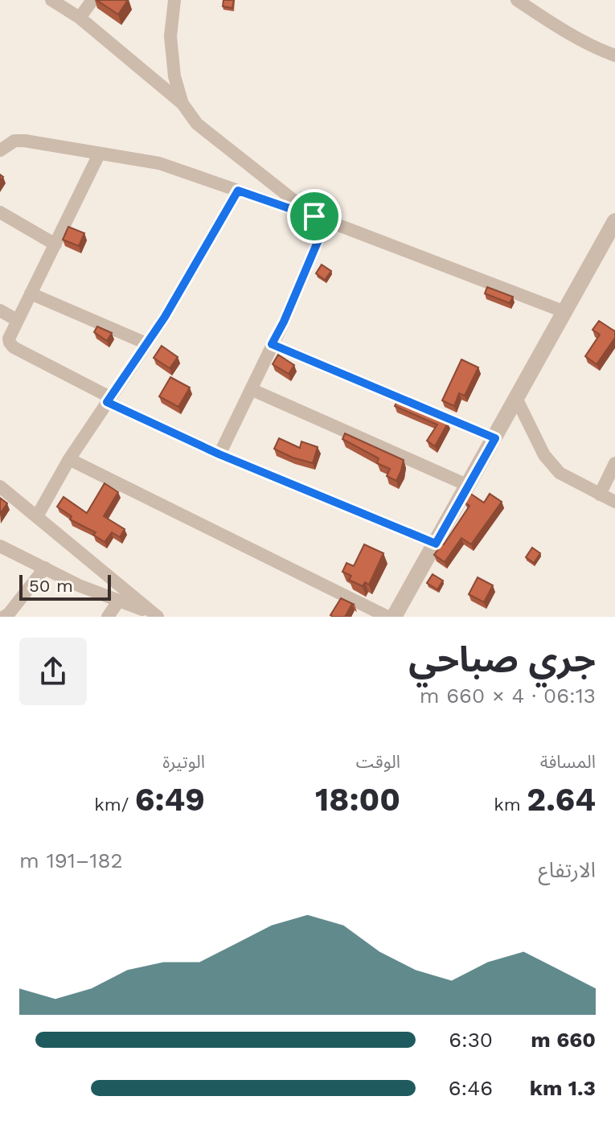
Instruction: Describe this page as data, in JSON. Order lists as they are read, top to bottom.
{
  "scale_bar": "50 m",
  "page": {
    "scale": "50 m",
    "heading": ["جري صباحي", "06:13 · 4 × 660 m"],
    "stats": [
      ["المسافة", "2.64 km"],
      ["الوقت", "18:00"],
      ["الوتيرة", "6:49 /km"]
    ],
    "chart": ["الارتفاع", "182–191 m"],
    "list": [
      {
        "name": "660 m",
        "note": "6:30"
      },
      {
        "name": "1.3 km",
        "note": "6:46"
      }
    ]
  }
}
